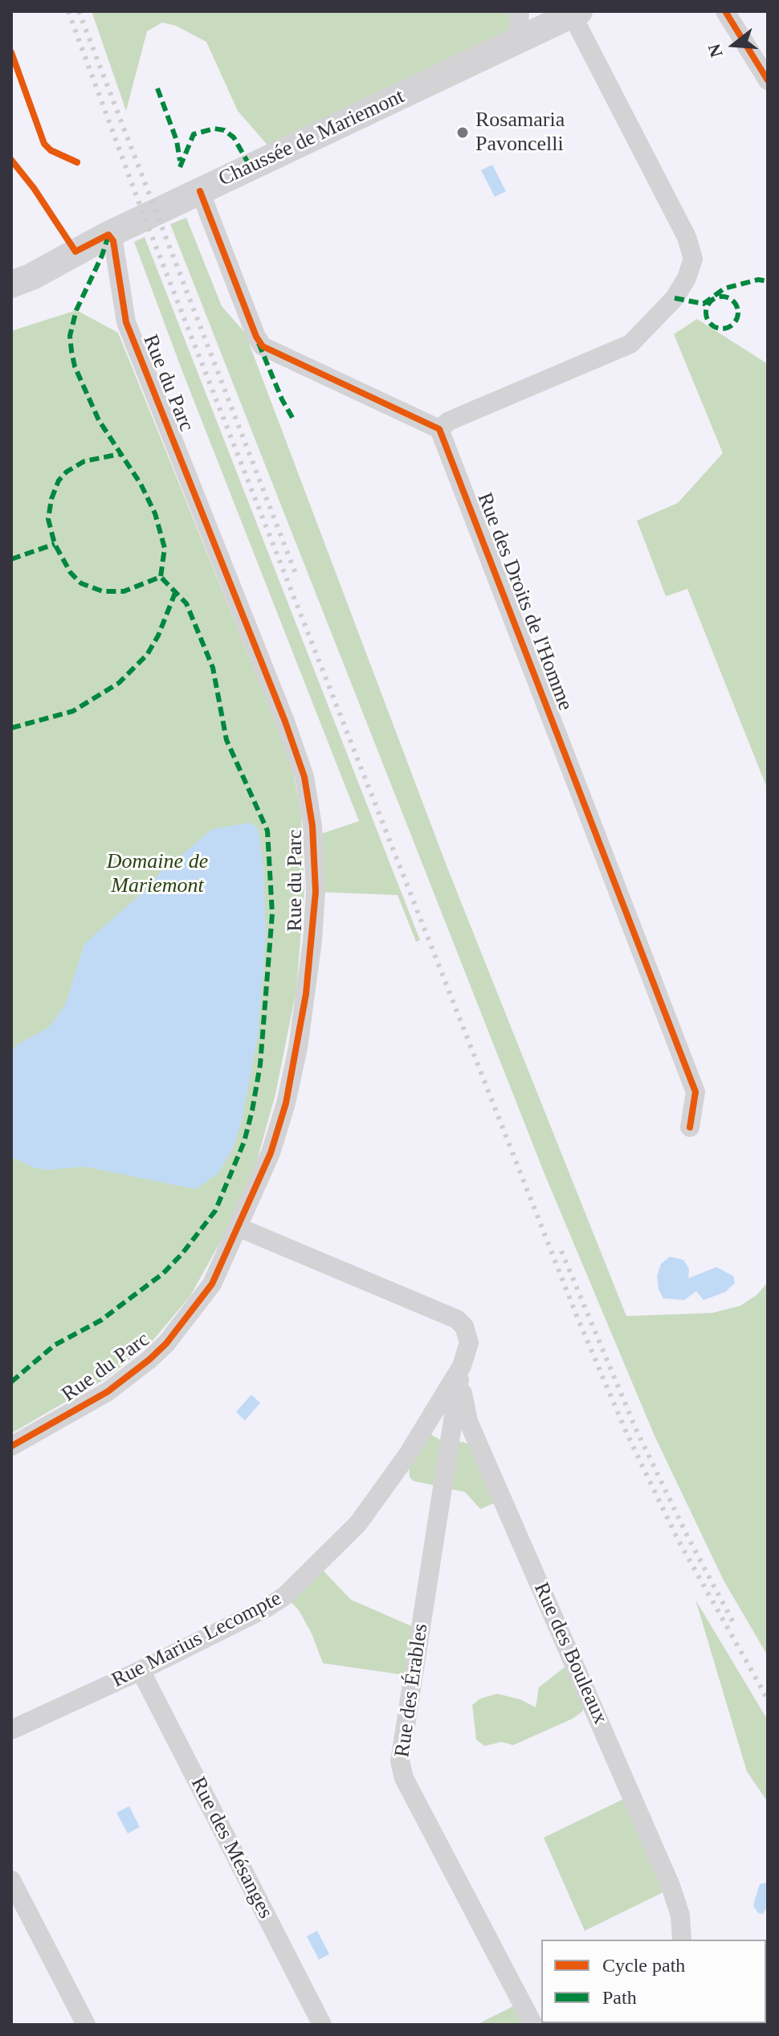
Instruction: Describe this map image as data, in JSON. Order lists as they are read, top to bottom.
{
  "streets": {
    "street": [
      "Chaussée de Mariemont",
      "Rue du Parc",
      "Rue des Droits de l'Homme",
      "Rue Marius Lecompte",
      "Rue des Bouleaux",
      "Rue des Érables",
      "Rue des Mésanges"
    ]
  },
  "crossings": [
    ["Chaussée de Mariemont", "Rue du Parc"],
    ["Rue du Parc", "Rue des Bouleaux"],
    ["Rue Marius Lecompte", "Rue des Bouleaux"],
    ["Rue Marius Lecompte", "Rue des Mésanges"],
    ["Rue des Bouleaux", "Rue des Érables"]
  ],
  "parks": ["Domaine de Mariemont"],
  "places": ["Rosamaria Pavoncelli"],
  "legend": ["Cycle path", "Path"],
  "north": "left"
}
